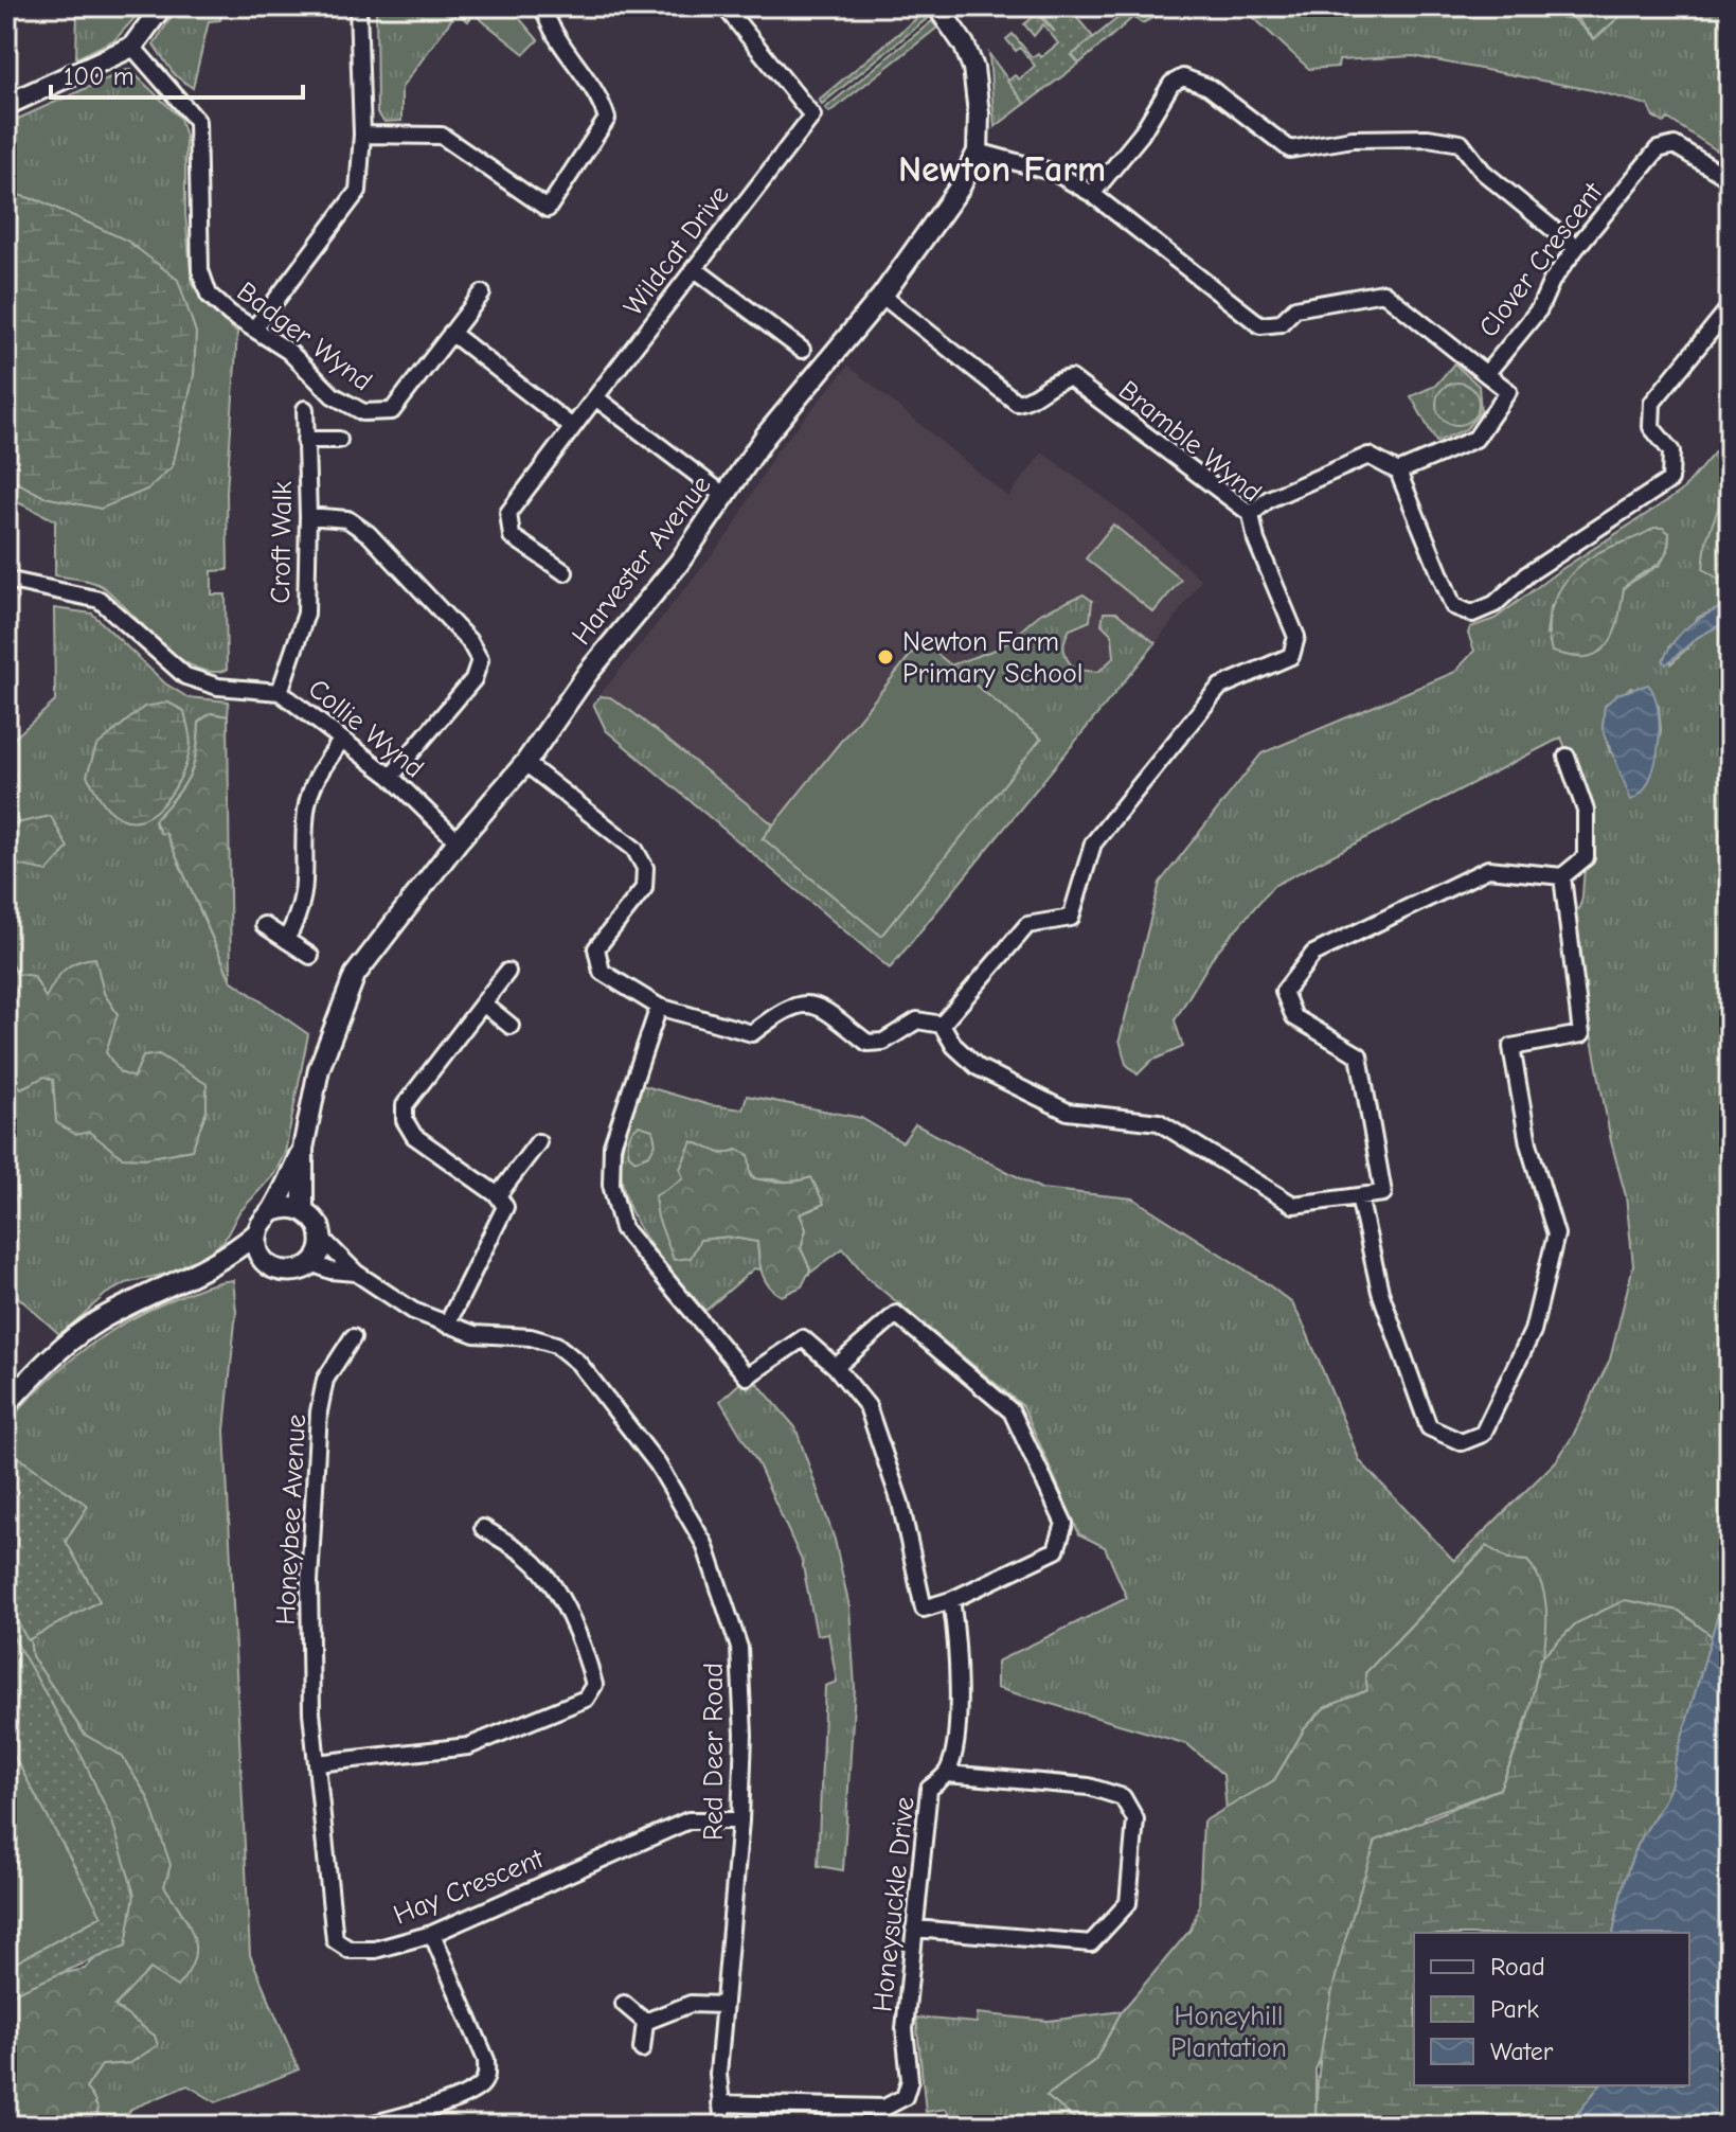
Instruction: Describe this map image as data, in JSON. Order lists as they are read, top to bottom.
{
  "streets": {
    "street": [
      "Wildcat Drive",
      "Clover Crescent",
      "Badger Wynd",
      "Bramble Wynd",
      "Croft Walk",
      "Harvester Avenue",
      "Collie Wynd",
      "Honeybee Avenue",
      "Red Deer Road",
      "Hay Crescent",
      "Honeysuckle Drive"
    ]
  },
  "crossings": [
    ["Bramble Wynd", "Harvester Avenue"],
    ["Croft Walk", "Collie Wynd"],
    ["Harvester Avenue", "Collie Wynd"],
    ["Harvester Avenue", "Red Deer Road"],
    ["Honeybee Avenue", "Hay Crescent"],
    ["Red Deer Road", "Hay Crescent"]
  ],
  "districts": ["Newton Farm"],
  "parks": ["Honeyhill Plantation"],
  "places": ["Newton Farm Primary School"],
  "legend": ["Road", "Park", "Water"],
  "scale_bar": "100 m"
}
